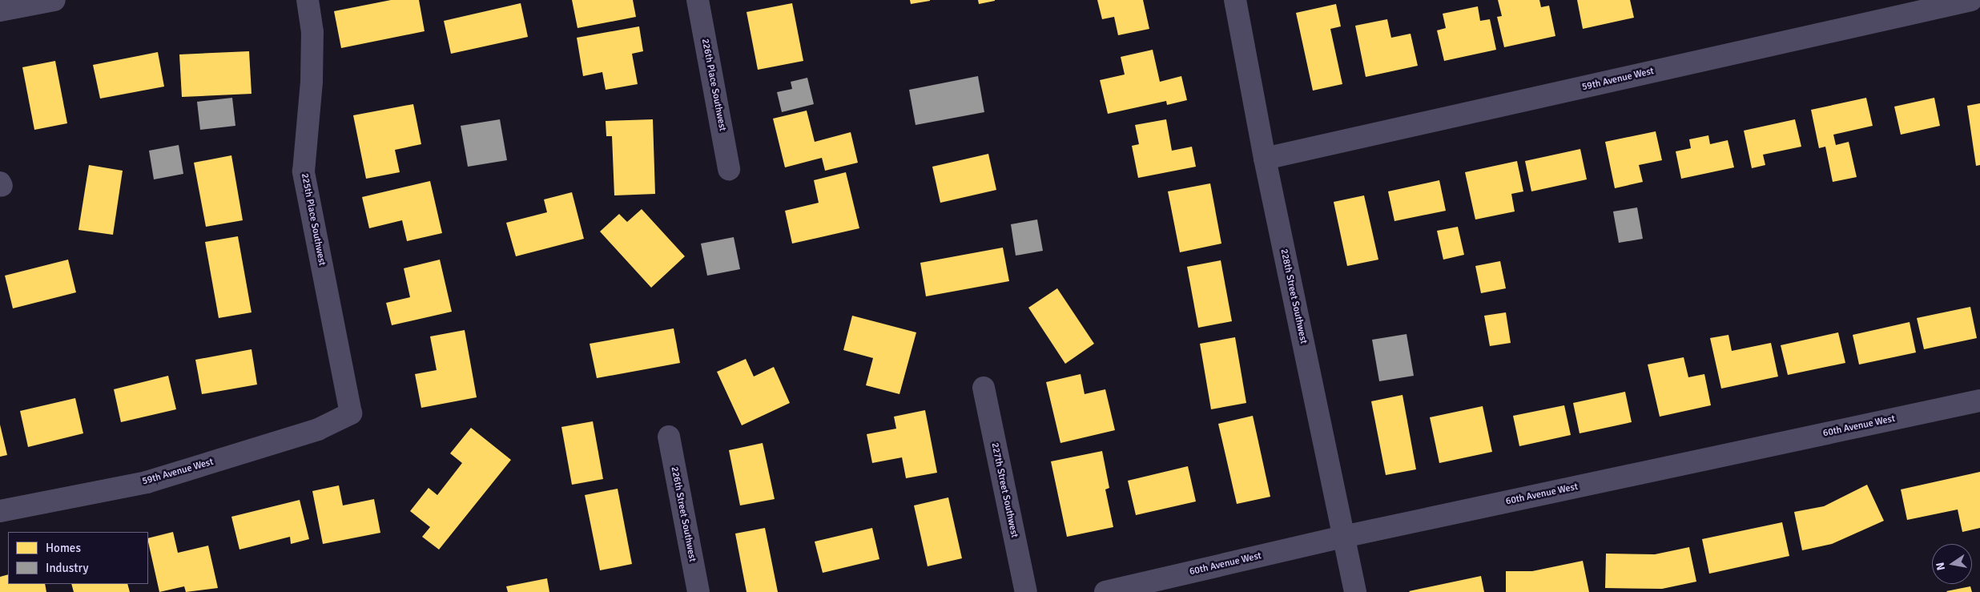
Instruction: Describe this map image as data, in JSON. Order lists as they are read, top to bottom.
{
  "streets": {
    "street": [
      "59th Avenue West",
      "226th Place Southwest",
      "225th Place Southwest",
      "228th Street Southwest",
      "60th Avenue West",
      "227th Street Southwest",
      "226th Street Southwest"
    ]
  },
  "crossings": [
    ["59th Avenue West", "225th Place Southwest"],
    ["59th Avenue West", "228th Street Southwest"],
    ["228th Street Southwest", "60th Avenue West"]
  ],
  "legend": ["Homes", "Industry"],
  "north": "left"
}
